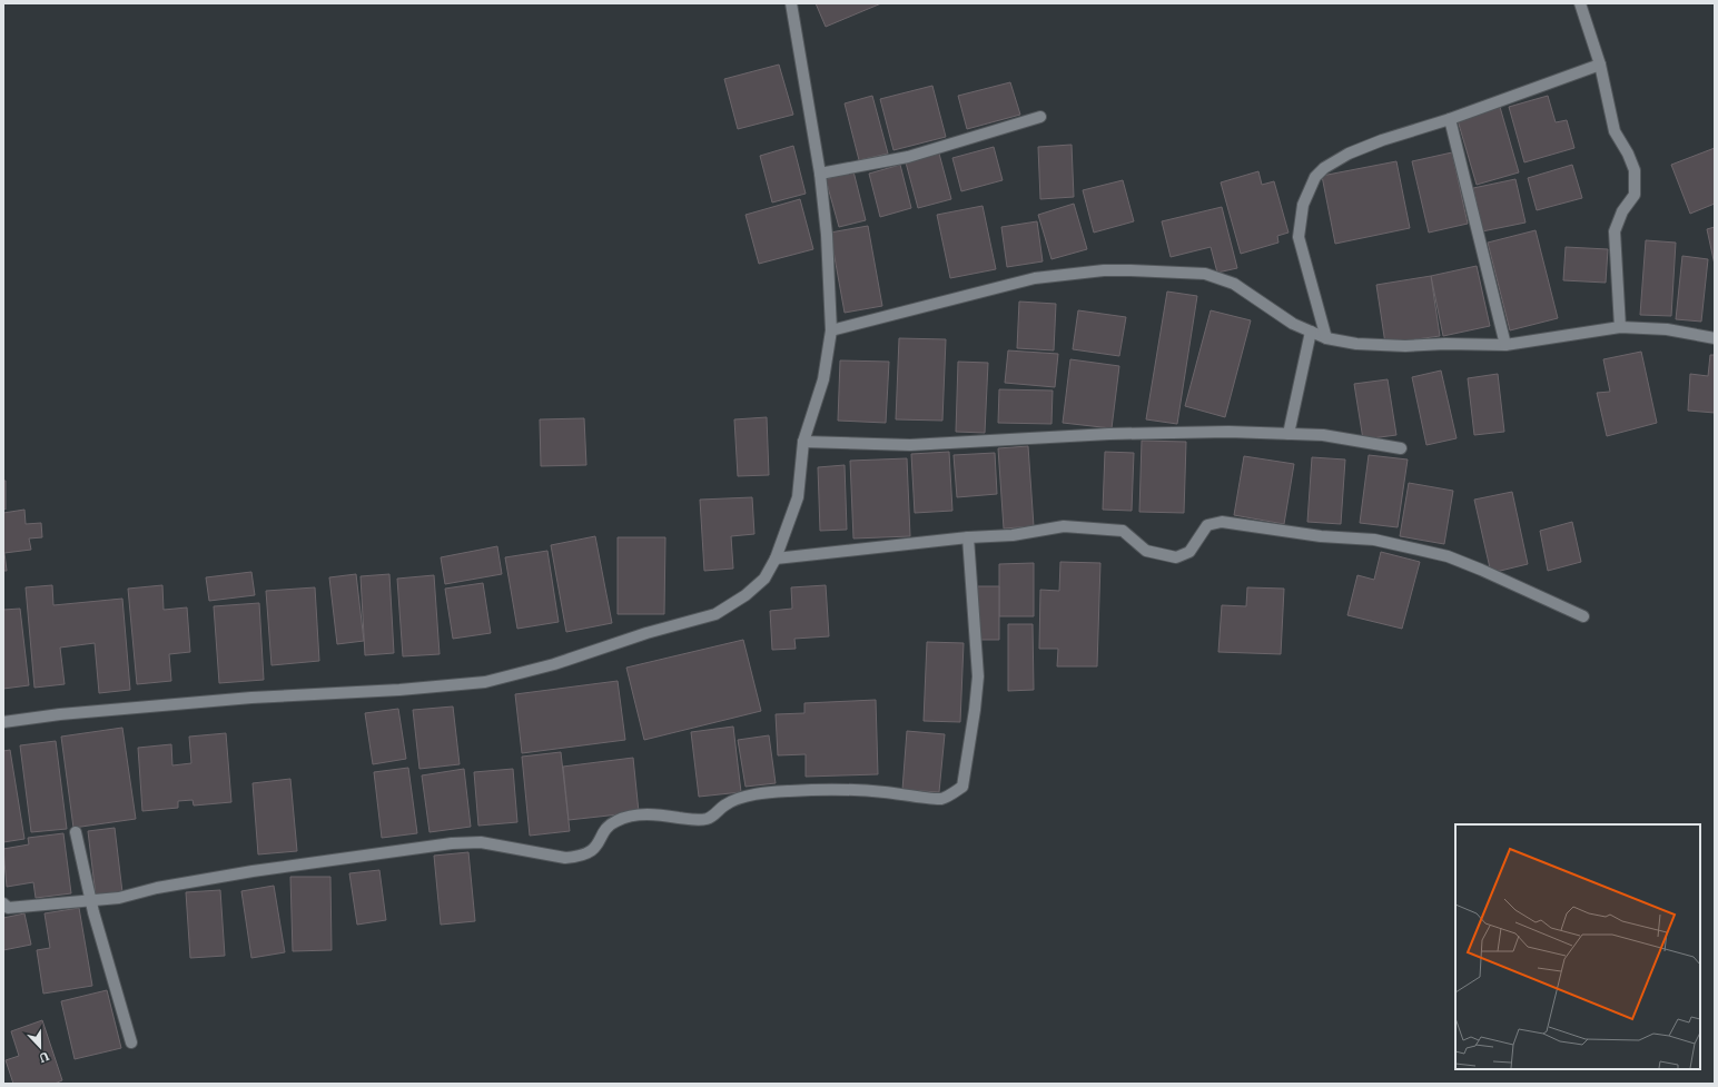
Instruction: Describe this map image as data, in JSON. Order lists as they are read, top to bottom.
{
  "north": "bottom"
}
